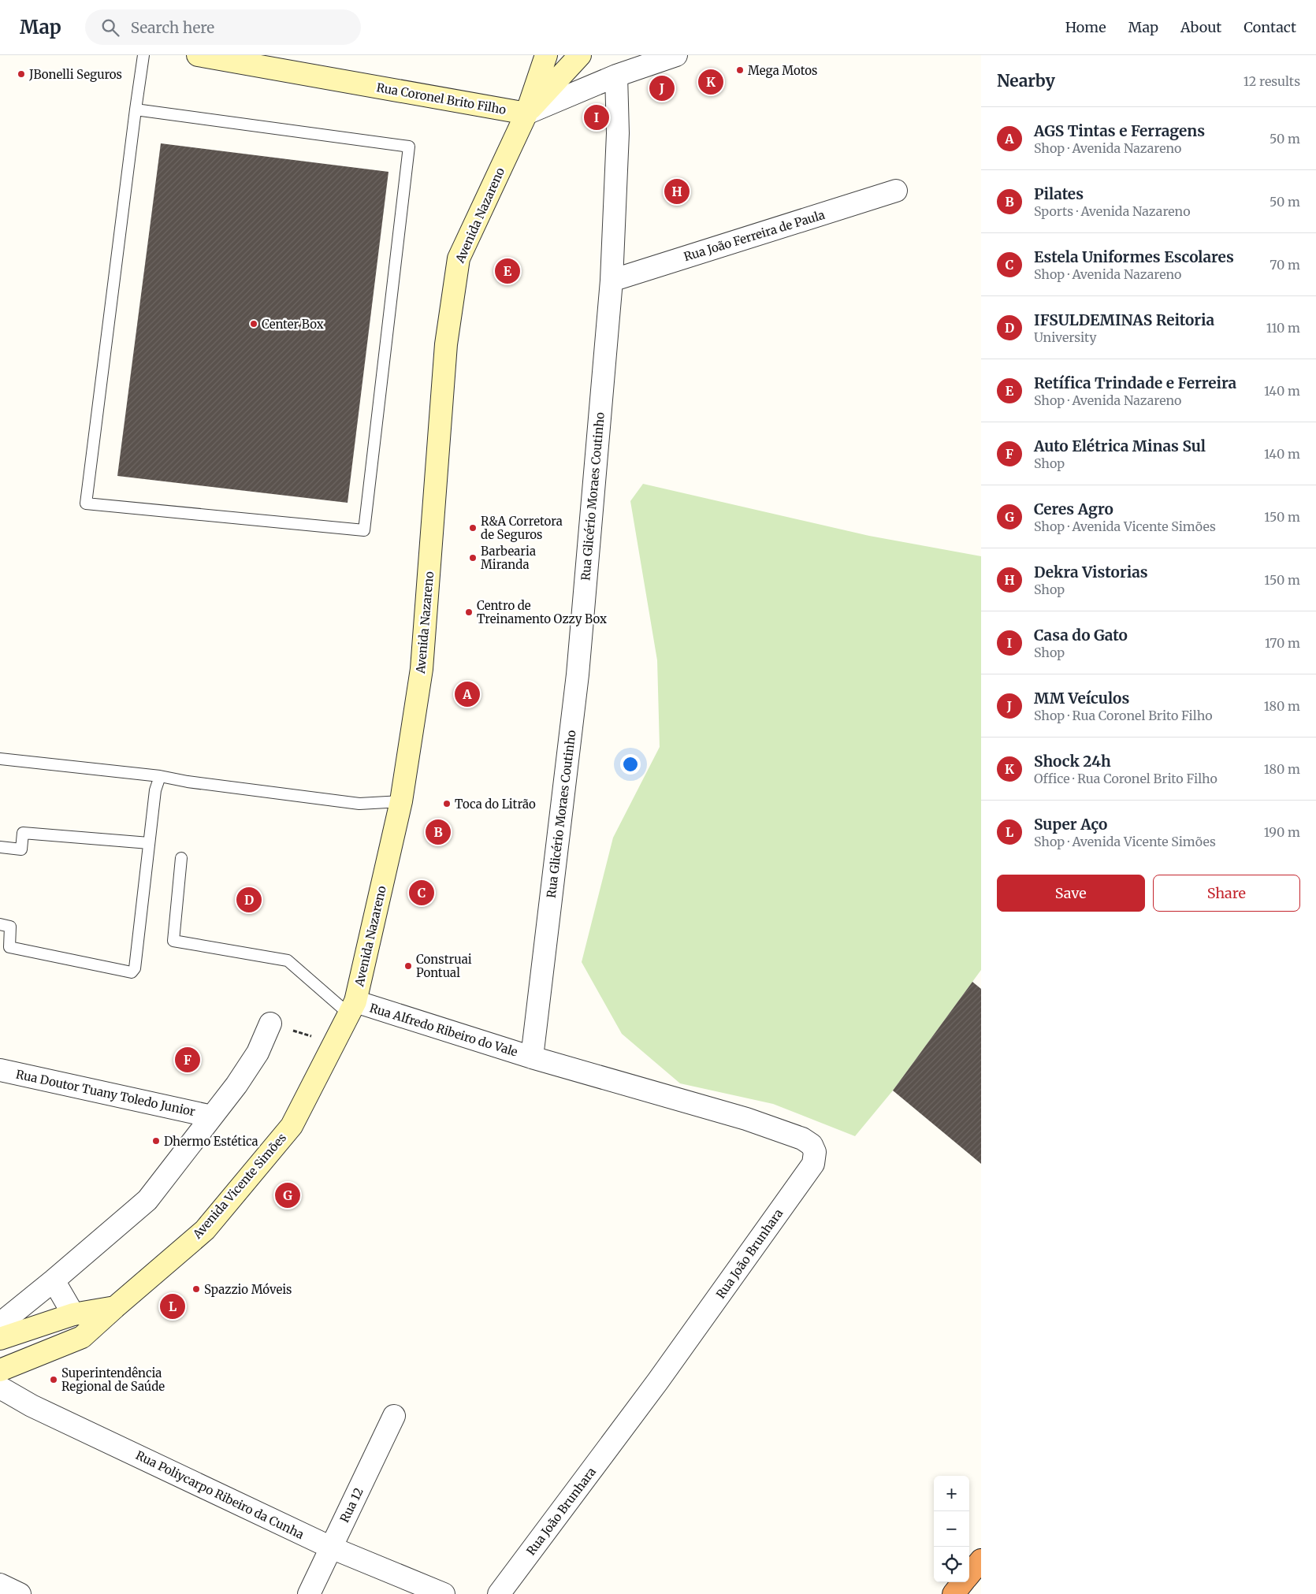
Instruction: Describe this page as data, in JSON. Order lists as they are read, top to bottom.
{
  "streets": {
    "main road": ["Rua Coronel Brito Filho", "Avenida Nazareno", "Avenida Vicente Simões"],
    "street": [
      "Rua João Ferreira de Paula",
      "Rua Glicério Moraes Coutinho",
      "Rua Alfredo Ribeiro do Vale",
      "Rua Doutor Tuany Toledo Junior",
      "Rua João Brunhara",
      "Rua Poliycarpo Ribeiro da Cunha",
      "Rua 12"
    ]
  },
  "crossings": [
    ["Rua Coronel Brito Filho", "Avenida Nazareno"],
    ["Avenida Nazareno", "Rua Alfredo Ribeiro do Vale"],
    ["Avenida Nazareno", "Avenida Vicente Simões"],
    ["Rua João Ferreira de Paula", "Rua Glicério Moraes Coutinho"],
    ["Rua Glicério Moraes Coutinho", "Rua Alfredo Ribeiro do Vale"],
    ["Rua Glicério Moraes Coutinho", "Rua João Brunhara"],
    ["Rua Alfredo Ribeiro do Vale", "Rua João Brunhara"],
    ["Rua Poliycarpo Ribeiro da Cunha", "Rua 12"]
  ],
  "places": [
    "Mega Motos",
    "JBonelli Seguros",
    "Center Box",
    "R&A Corretora de Seguros",
    "Barbearia Miranda",
    "Centro de Treinamento Ozzy Box",
    "Toca do Litrão",
    "Construai Pontual",
    "Dhermo Estética",
    "Spazzio Móveis",
    "Superintendência Regional de Saúde"
  ],
  "page": {
    "header": "Map",
    "search": "Search here",
    "nav": [
      "Home",
      "Map",
      "About",
      "Contact"
    ],
    "heading": ["Nearby", "12 results"],
    "pins": [
      "K",
      "J",
      "I",
      "H",
      "E",
      "A",
      "B",
      "C",
      "D",
      "F",
      "G",
      "L"
    ],
    "list": [
      {
        "mark": "A",
        "name": "AGS Tintas e Ferragens",
        "note": "Shop · Avenida Nazareno",
        "value": "50 m"
      },
      {
        "mark": "B",
        "name": "Pilates",
        "note": "Sports · Avenida Nazareno",
        "value": "50 m"
      },
      {
        "mark": "C",
        "name": "Estela Uniformes Escolares",
        "note": "Shop · Avenida Nazareno",
        "value": "70 m"
      },
      {
        "mark": "D",
        "name": "IFSULDEMINAS Reitoria",
        "note": "University",
        "value": "110 m"
      },
      {
        "mark": "E",
        "name": "Retífica Trindade e Ferreira",
        "note": "Shop · Avenida Nazareno",
        "value": "140 m"
      },
      {
        "mark": "F",
        "name": "Auto Elétrica Minas Sul",
        "note": "Shop",
        "value": "140 m"
      },
      {
        "mark": "G",
        "name": "Ceres Agro",
        "note": "Shop · Avenida Vicente Simões",
        "value": "150 m"
      },
      {
        "mark": "H",
        "name": "Dekra Vistorias",
        "note": "Shop",
        "value": "150 m"
      },
      {
        "mark": "I",
        "name": "Casa do Gato",
        "note": "Shop",
        "value": "170 m"
      },
      {
        "mark": "J",
        "name": "MM Veículos",
        "note": "Shop · Rua Coronel Brito Filho",
        "value": "180 m"
      },
      {
        "mark": "K",
        "name": "Shock 24h",
        "note": "Office · Rua Coronel Brito Filho",
        "value": "180 m"
      },
      {
        "mark": "L",
        "name": "Super Aço",
        "note": "Shop · Avenida Vicente Simões",
        "value": "190 m"
      }
    ],
    "buttons": ["Save", "Share"],
    "map_buttons": ["+", "−"]
  }
}
